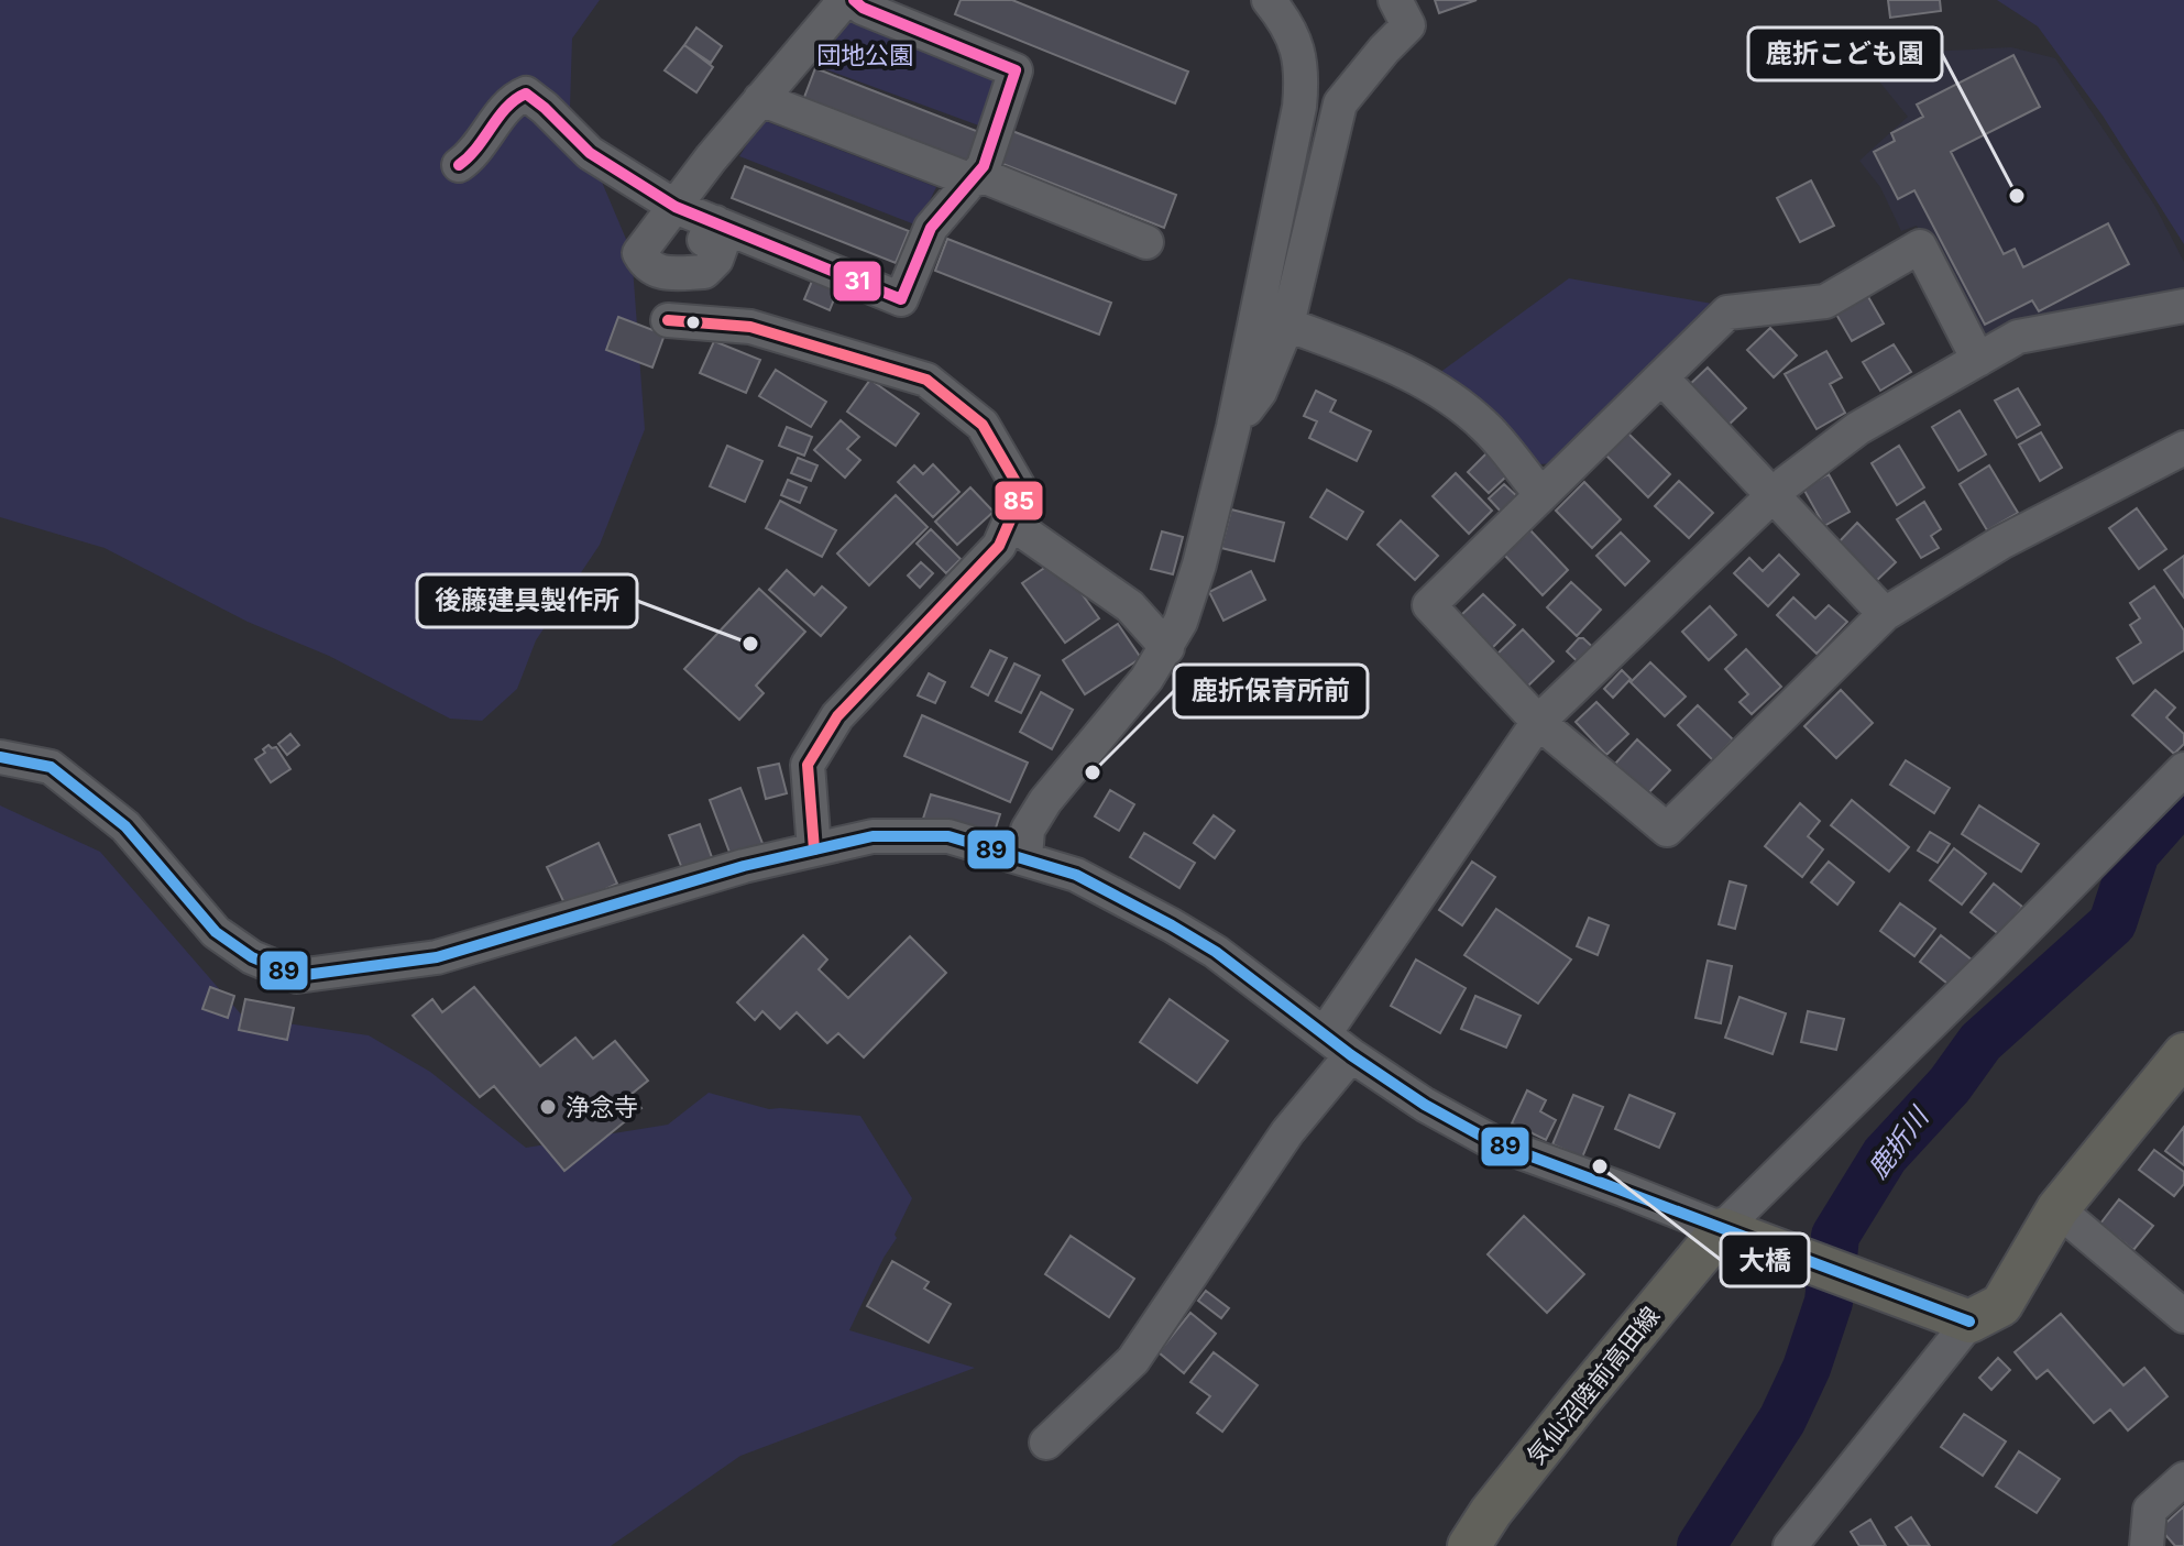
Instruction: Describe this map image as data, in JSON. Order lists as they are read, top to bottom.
{
  "streets": {
    "main road": ["気仙沼陸前高田線"]
  },
  "water": ["鹿折川"],
  "parks": ["団地公園"],
  "places": [
    "鹿折こども園",
    "後藤建具製作所",
    "鹿折保育所前",
    "浄念寺",
    "大橋"
  ],
  "lines": ["transit line 31", "transit line 85", "transit line 89"]
}
